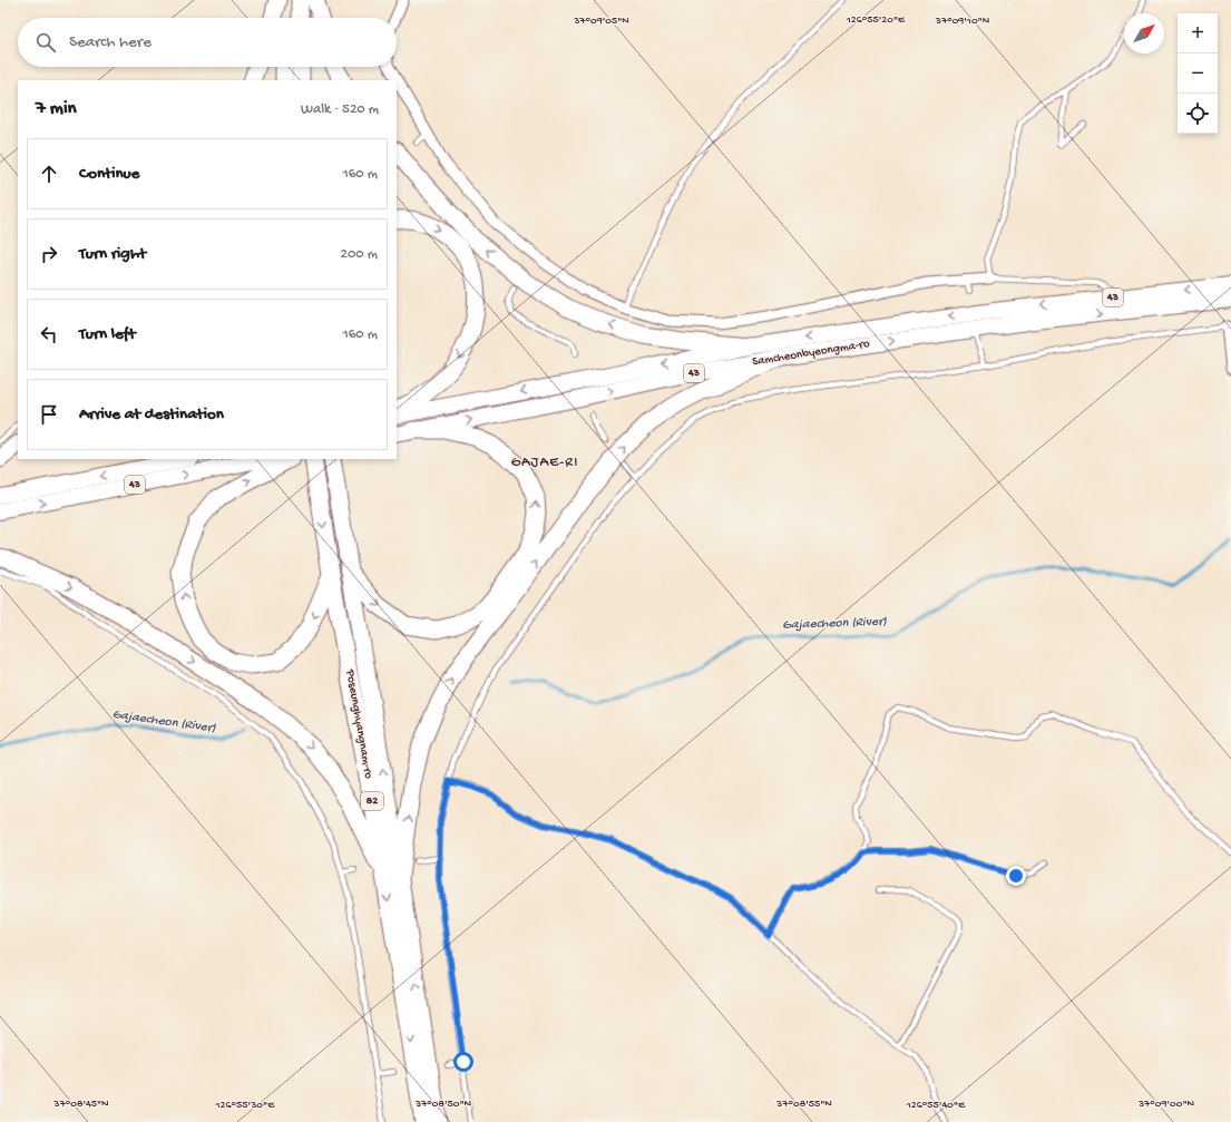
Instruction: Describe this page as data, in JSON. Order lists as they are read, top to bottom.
{
  "streets": {
    "highway": ["Poseunghyangnam-ro", "82"],
    "main road": ["43", "Samcheonbyeongma-ro"]
  },
  "districts": ["GAJAE-RI"],
  "water": ["Gajaecheon (River)"],
  "north": "top right",
  "page": {
    "map_buttons": ["+", "−"],
    "search": "Search here",
    "heading": ["7 min", "Walk · 520 m"],
    "list": [
      ["Continue", "160 m"],
      ["Turn right", "200 m"],
      ["Turn left", "160 m"],
      "Arrive at destination"
    ]
  },
  "coordinates": [
    "126°55'20\"E",
    "37°09'05\"N",
    "37°09'10\"N",
    "37°08'45\"N",
    "37°08'50\"N",
    "37°08'55\"N",
    "37°09'00\"N",
    "126°55'30\"E",
    "126°55'40\"E"
  ]
}
